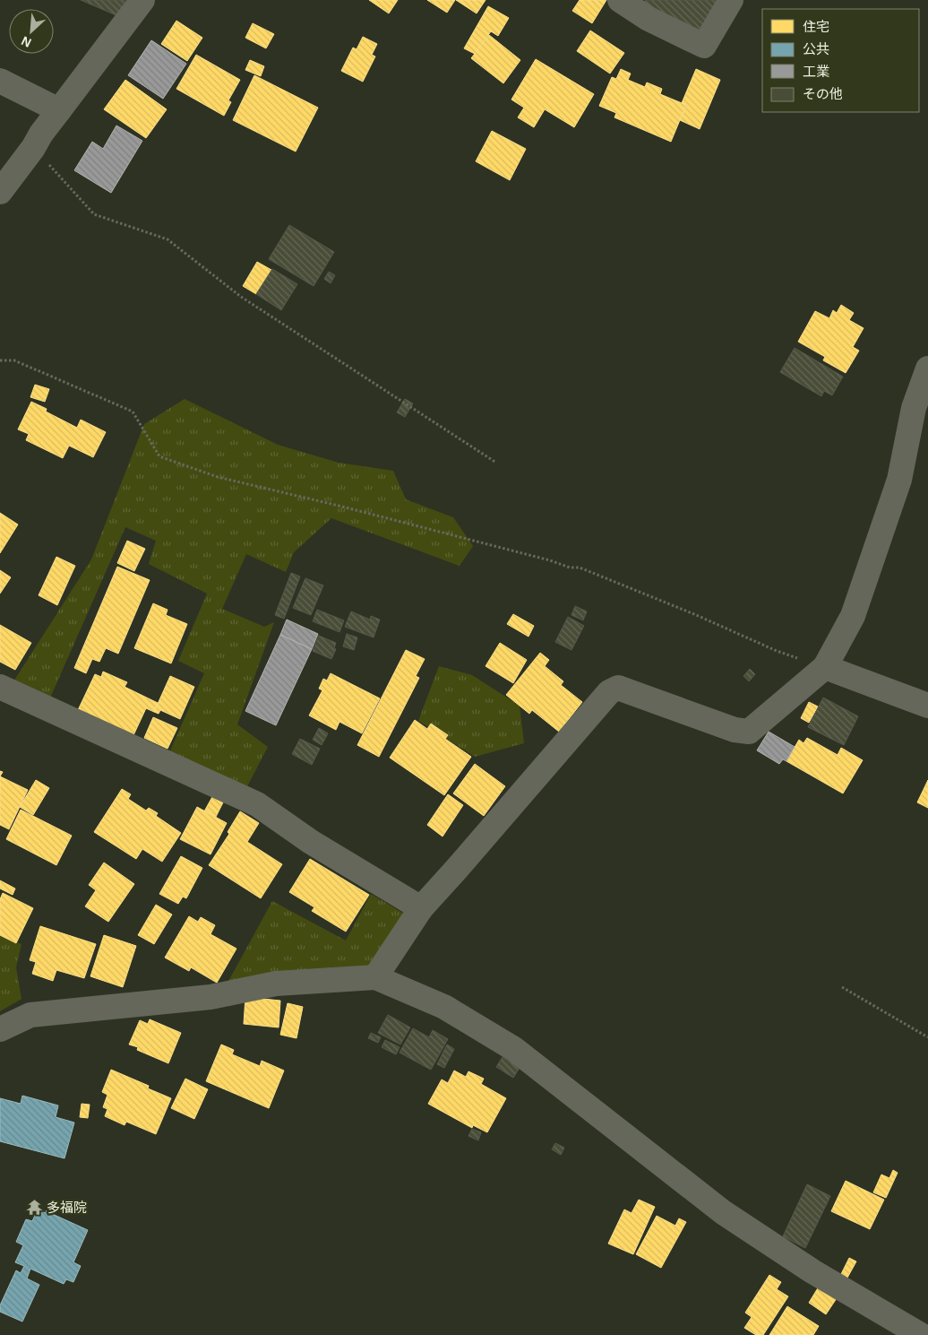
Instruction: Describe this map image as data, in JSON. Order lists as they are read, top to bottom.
{
  "places": {
    "temple": ["多福院"]
  },
  "legend": [
    "住宅",
    "公共",
    "工業",
    "その他"
  ],
  "north": "bottom left"
}
